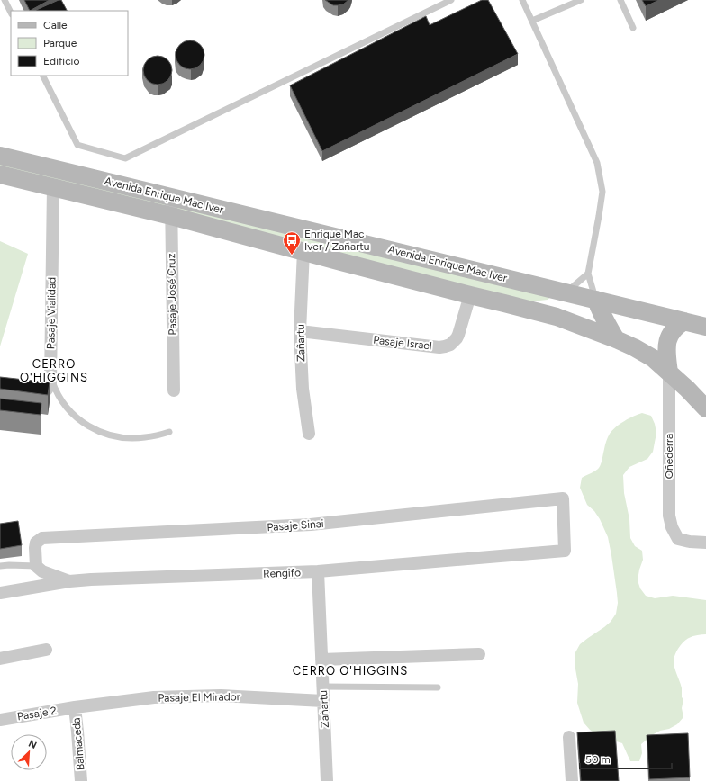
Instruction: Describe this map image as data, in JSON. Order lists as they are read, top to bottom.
{
  "streets": {
    "main road": ["Avenida Enrique Mac Iver"],
    "street": [
      "Pasaje José Cruz",
      "Pasaje Vialidad",
      "Zañartu",
      "Pasaje Israel",
      "Oñederra",
      "Pasaje Sinai",
      "Rengifo",
      "Pasaje El Mirador",
      "Pasaje 2",
      "Balmaceda"
    ]
  },
  "crossings": [
    ["Avenida Enrique Mac Iver", "Pasaje José Cruz"],
    ["Avenida Enrique Mac Iver", "Pasaje Vialidad"],
    ["Avenida Enrique Mac Iver", "Zañartu"],
    ["Avenida Enrique Mac Iver", "Pasaje Israel"],
    ["Avenida Enrique Mac Iver", "Oñederra"],
    ["Zañartu", "Pasaje Israel"],
    ["Zañartu", "Rengifo"],
    ["Zañartu", "Pasaje El Mirador"],
    ["Pasaje Sinai", "Rengifo"],
    ["Pasaje El Mirador", "Pasaje 2"],
    ["Pasaje El Mirador", "Balmaceda"],
    ["Pasaje 2", "Balmaceda"]
  ],
  "districts": ["CERRO O'HIGGINS", "CERRO O'HIGGINS"],
  "places": {
    "bus stop": ["Enrique Mac Iver / Zañartu"]
  },
  "legend": ["Calle", "Parque", "Edificio"],
  "scale_bar": "50 m",
  "north": "top right"
}
